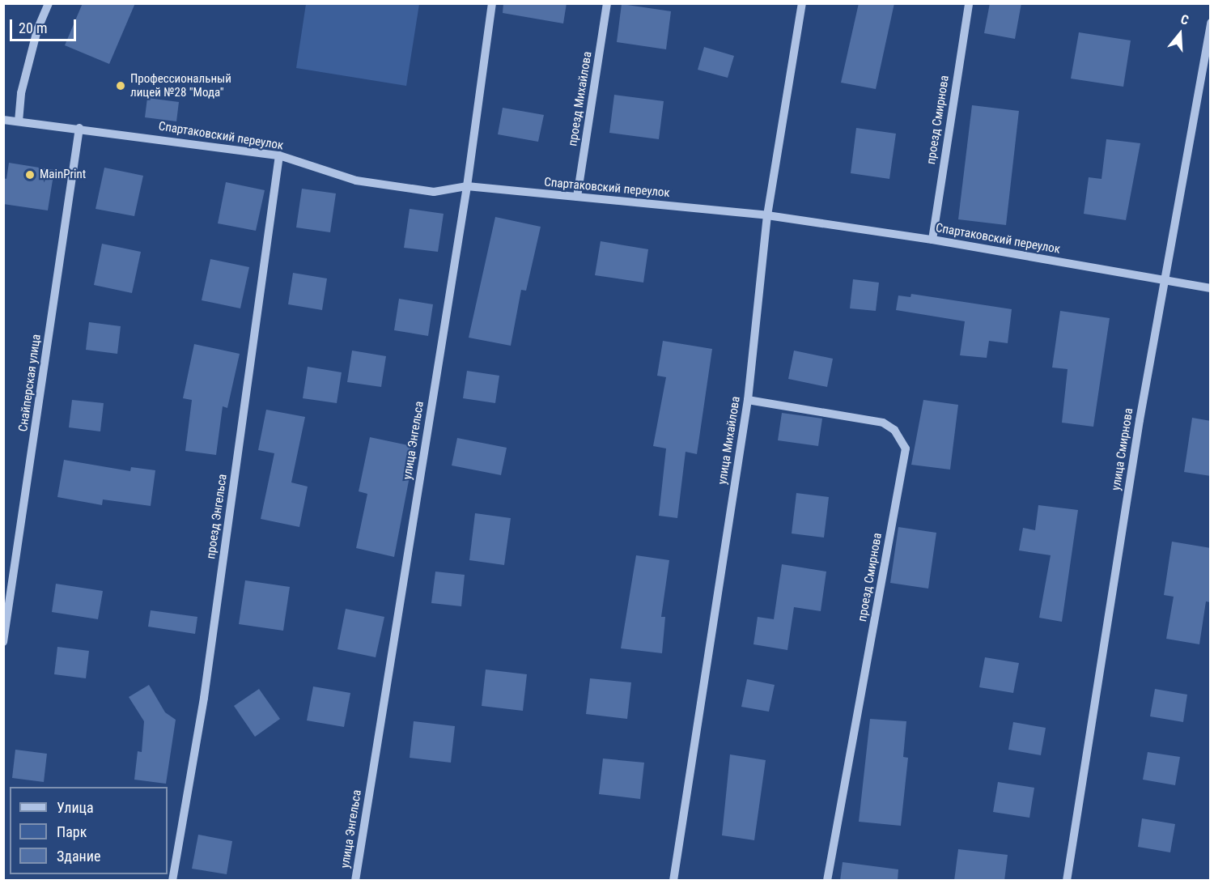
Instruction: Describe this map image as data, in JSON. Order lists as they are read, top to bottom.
{
  "streets": {
    "street": [
      "проезд Михайлова",
      "проезд Смирнова",
      "Спартаковский переулок",
      "Снайперская улица",
      "улица Энгельса",
      "улица Михайлова",
      "улица Смирнова",
      "проезд Энгельса"
    ]
  },
  "crossings": [
    ["проезд Михайлова", "Спартаковский переулок"],
    ["проезд Смирнова", "Спартаковский переулок"],
    ["проезд Смирнова", "улица Михайлова"],
    ["Спартаковский переулок", "Снайперская улица"],
    ["Спартаковский переулок", "улица Энгельса"],
    ["Спартаковский переулок", "улица Михайлова"],
    ["Спартаковский переулок", "улица Смирнова"],
    ["Спартаковский переулок", "проезд Энгельса"]
  ],
  "places": ["Профессиональный лицей №28 \"Мода\"", "MainPrint"],
  "legend": ["Улица", "Парк", "Здание"],
  "scale_bar": "20 m",
  "north": "top"
}
